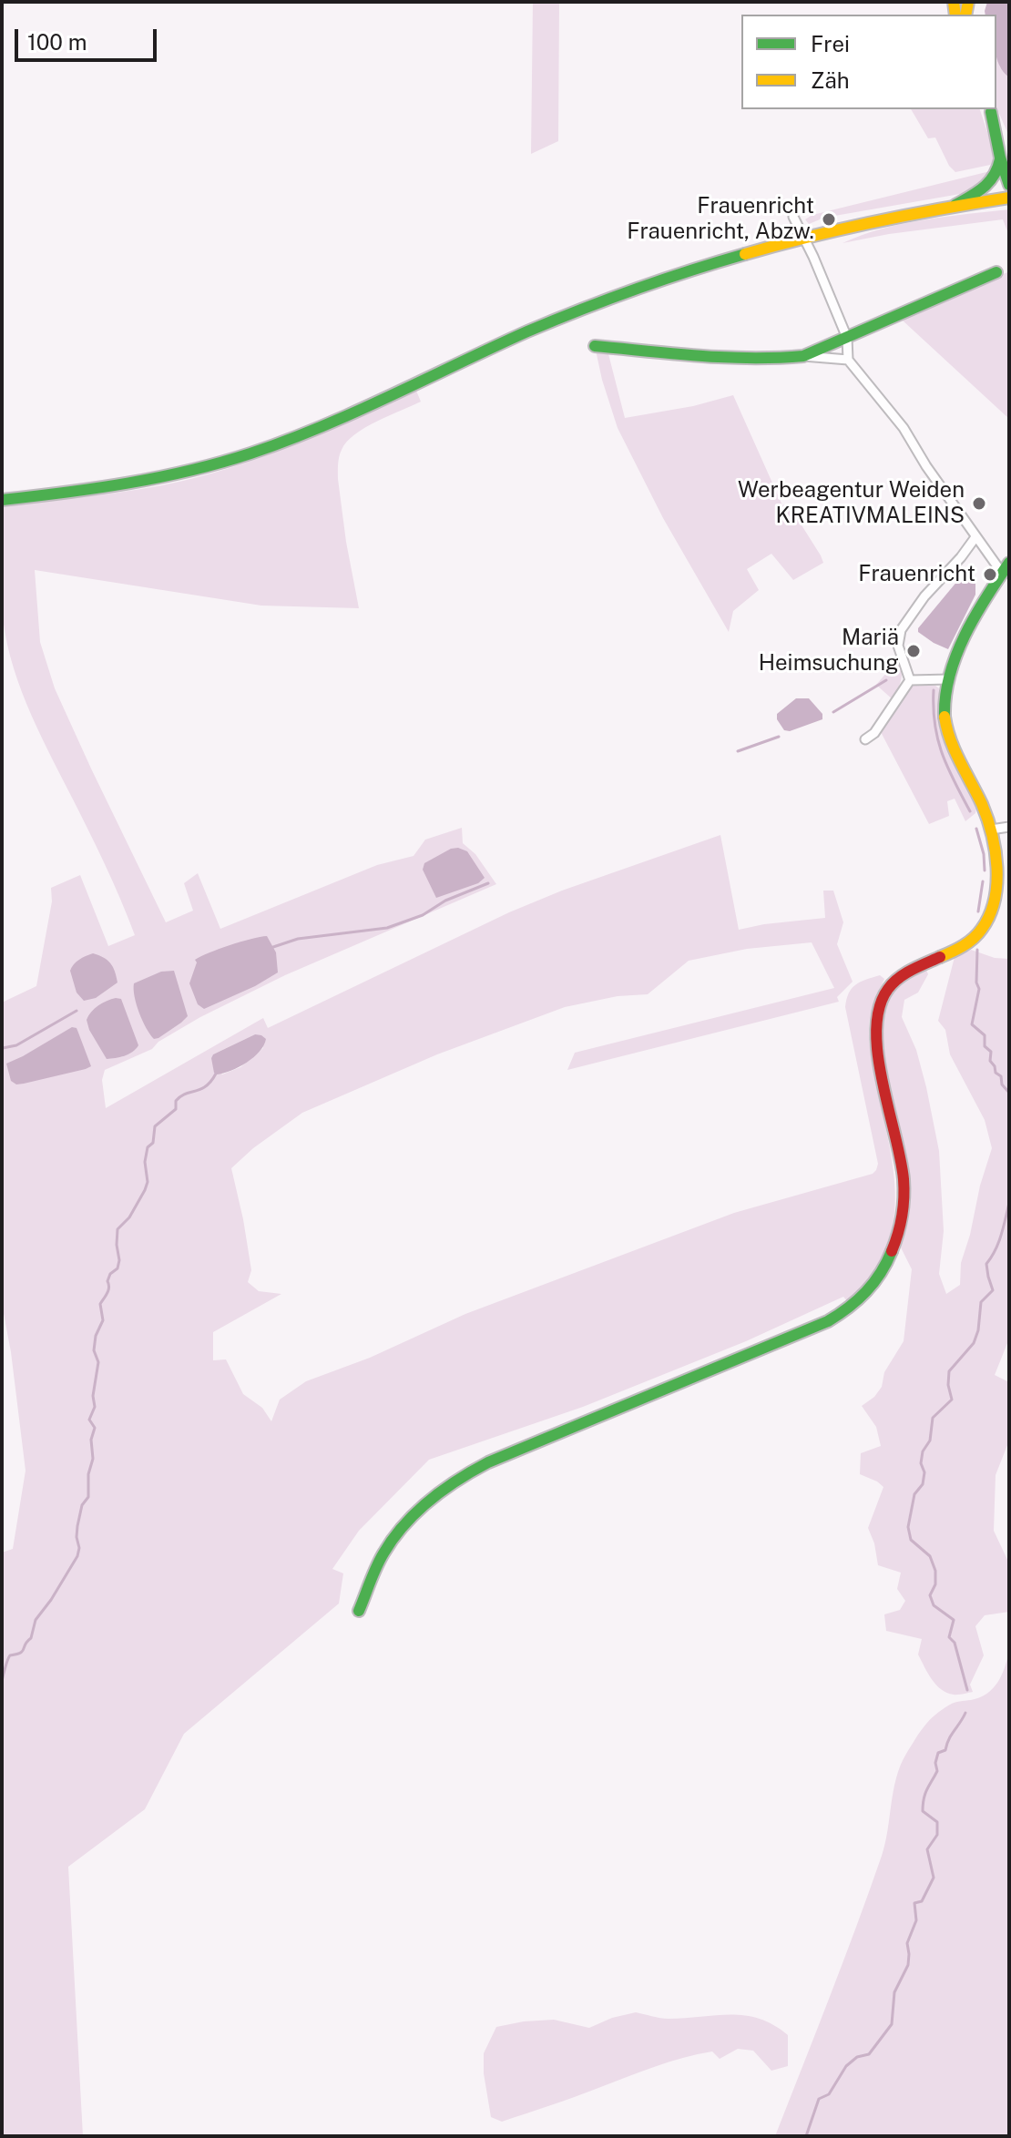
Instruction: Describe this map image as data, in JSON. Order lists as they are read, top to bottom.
{
  "places": [
    "Frauenricht Frauenricht, Abzw.",
    "Werbeagentur Weiden KREATIVMALEINS",
    "Frauenricht",
    "Mariä Heimsuchung"
  ],
  "legend": ["Frei", "Zäh"],
  "scale_bar": "100 m"
}
